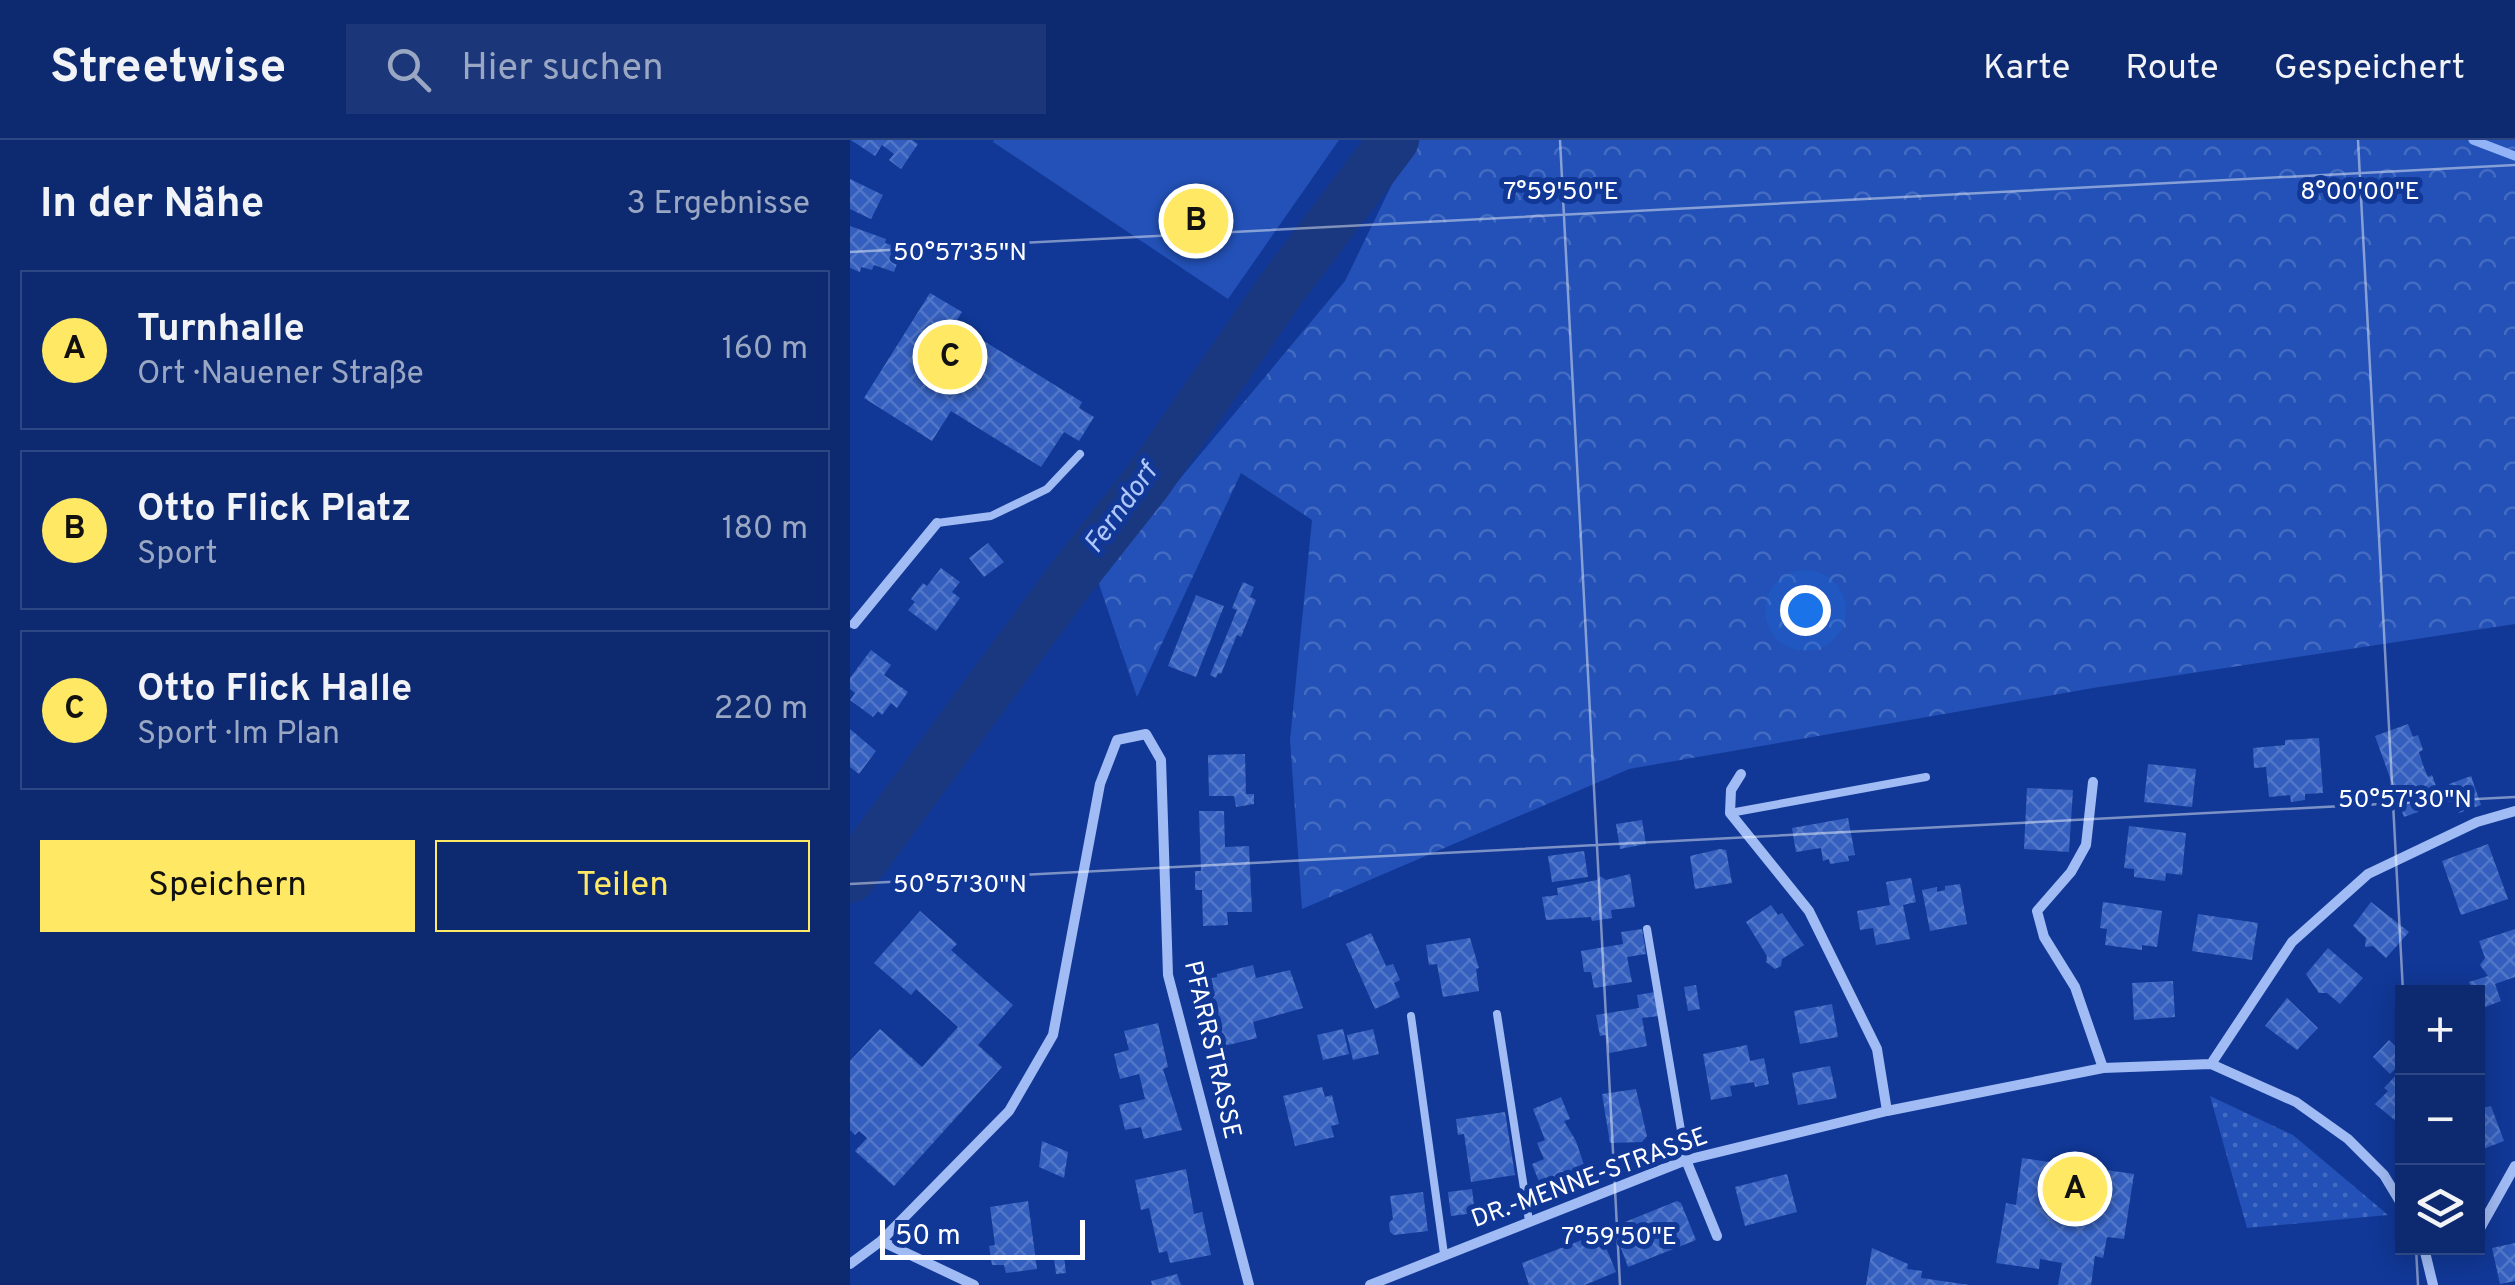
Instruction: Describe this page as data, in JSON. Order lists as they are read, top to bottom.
{
  "streets": {
    "street": ["PFARRSTRASSE", "DR.-MENNE-STRASSE"]
  },
  "water": ["Ferndorf"],
  "scale_bar": "50 m",
  "page": {
    "header": "Streetwise",
    "search": "Hier suchen",
    "nav": ["Karte", "Route", "Gespeichert"],
    "heading": ["In der Nähe", "3 Ergebnisse"],
    "pins": ["B", "C", "A"],
    "list": [
      {
        "mark": "A",
        "name": "Turnhalle",
        "note": "Ort · Nauener Straße",
        "value": "160 m"
      },
      {
        "mark": "B",
        "name": "Otto Flick Platz",
        "note": "Sport",
        "value": "180 m"
      },
      {
        "mark": "C",
        "name": "Otto Flick Halle",
        "note": "Sport · Im Plan",
        "value": "220 m"
      }
    ],
    "buttons": ["Speichern", "Teilen"],
    "map_buttons": ["+", "−"],
    "scale": "50 m"
  },
  "coordinates": [
    "7°59'50\"E",
    "8°00'00\"E",
    "50°57'35\"N",
    "50°57'30\"N"
  ]
}
